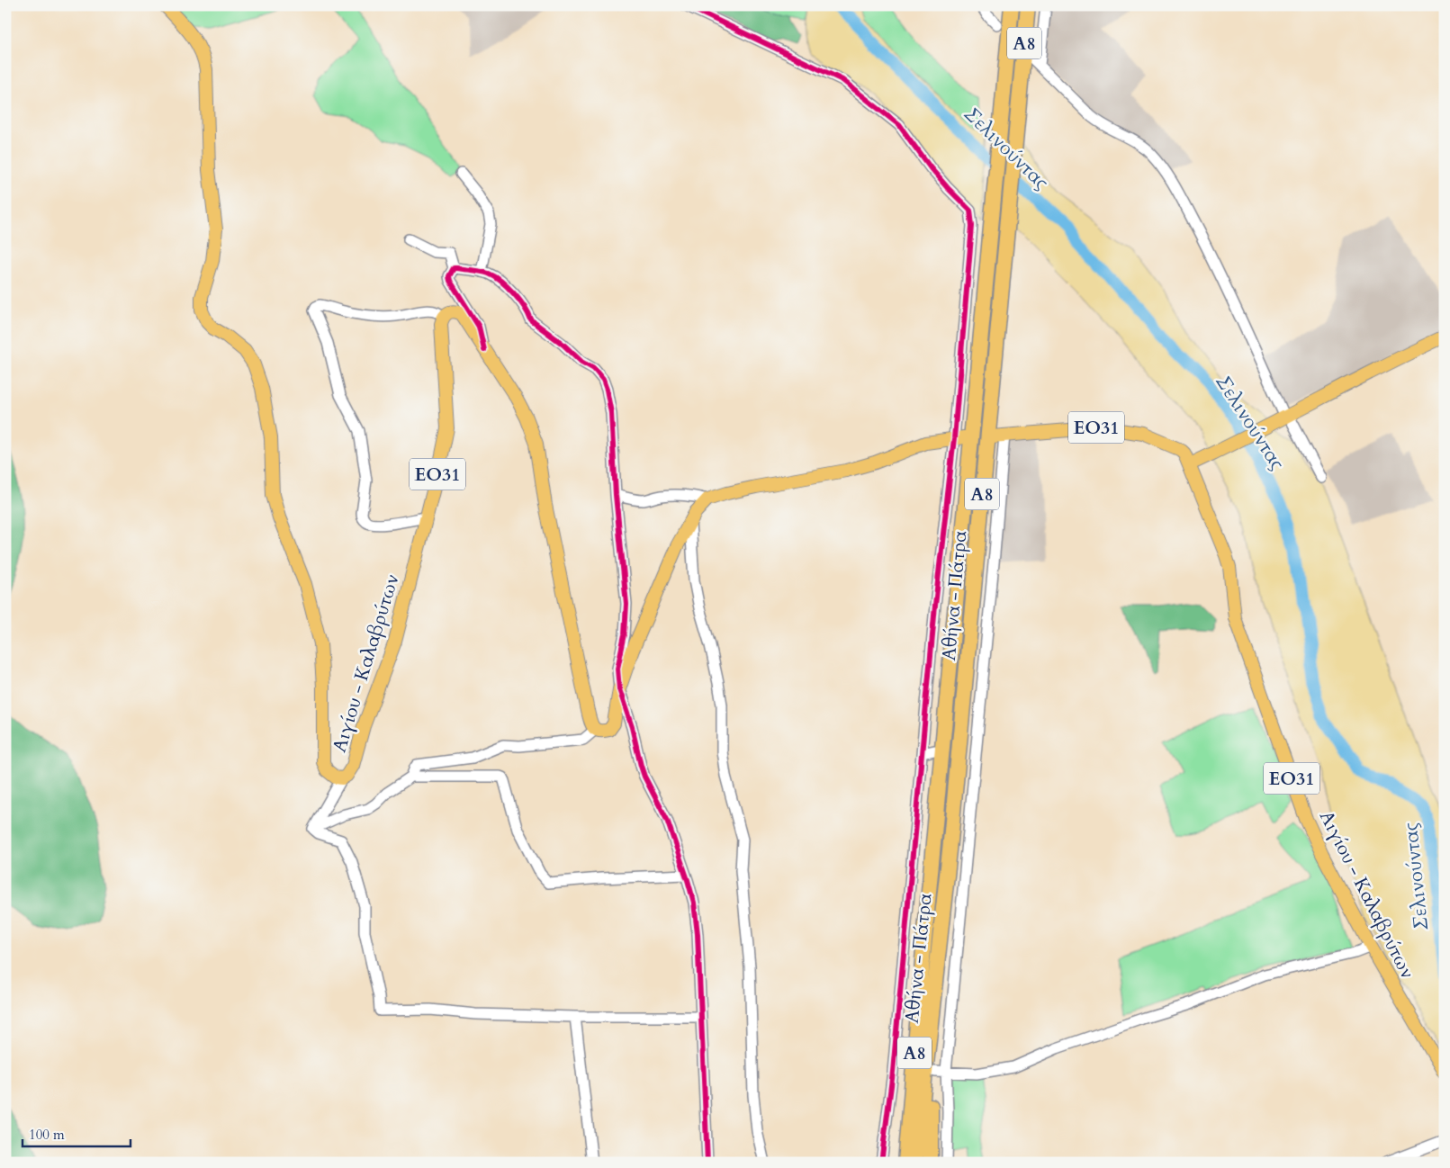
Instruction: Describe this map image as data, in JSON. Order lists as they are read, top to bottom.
{
  "streets": {
    "highway": ["Α8", "Αθήνα - Πάτρα"],
    "main road": ["ΕΟ31", "Αιγίου - Καλαβρύτων"]
  },
  "water": ["Σελινούντας"],
  "scale_bar": "100 m"
}
